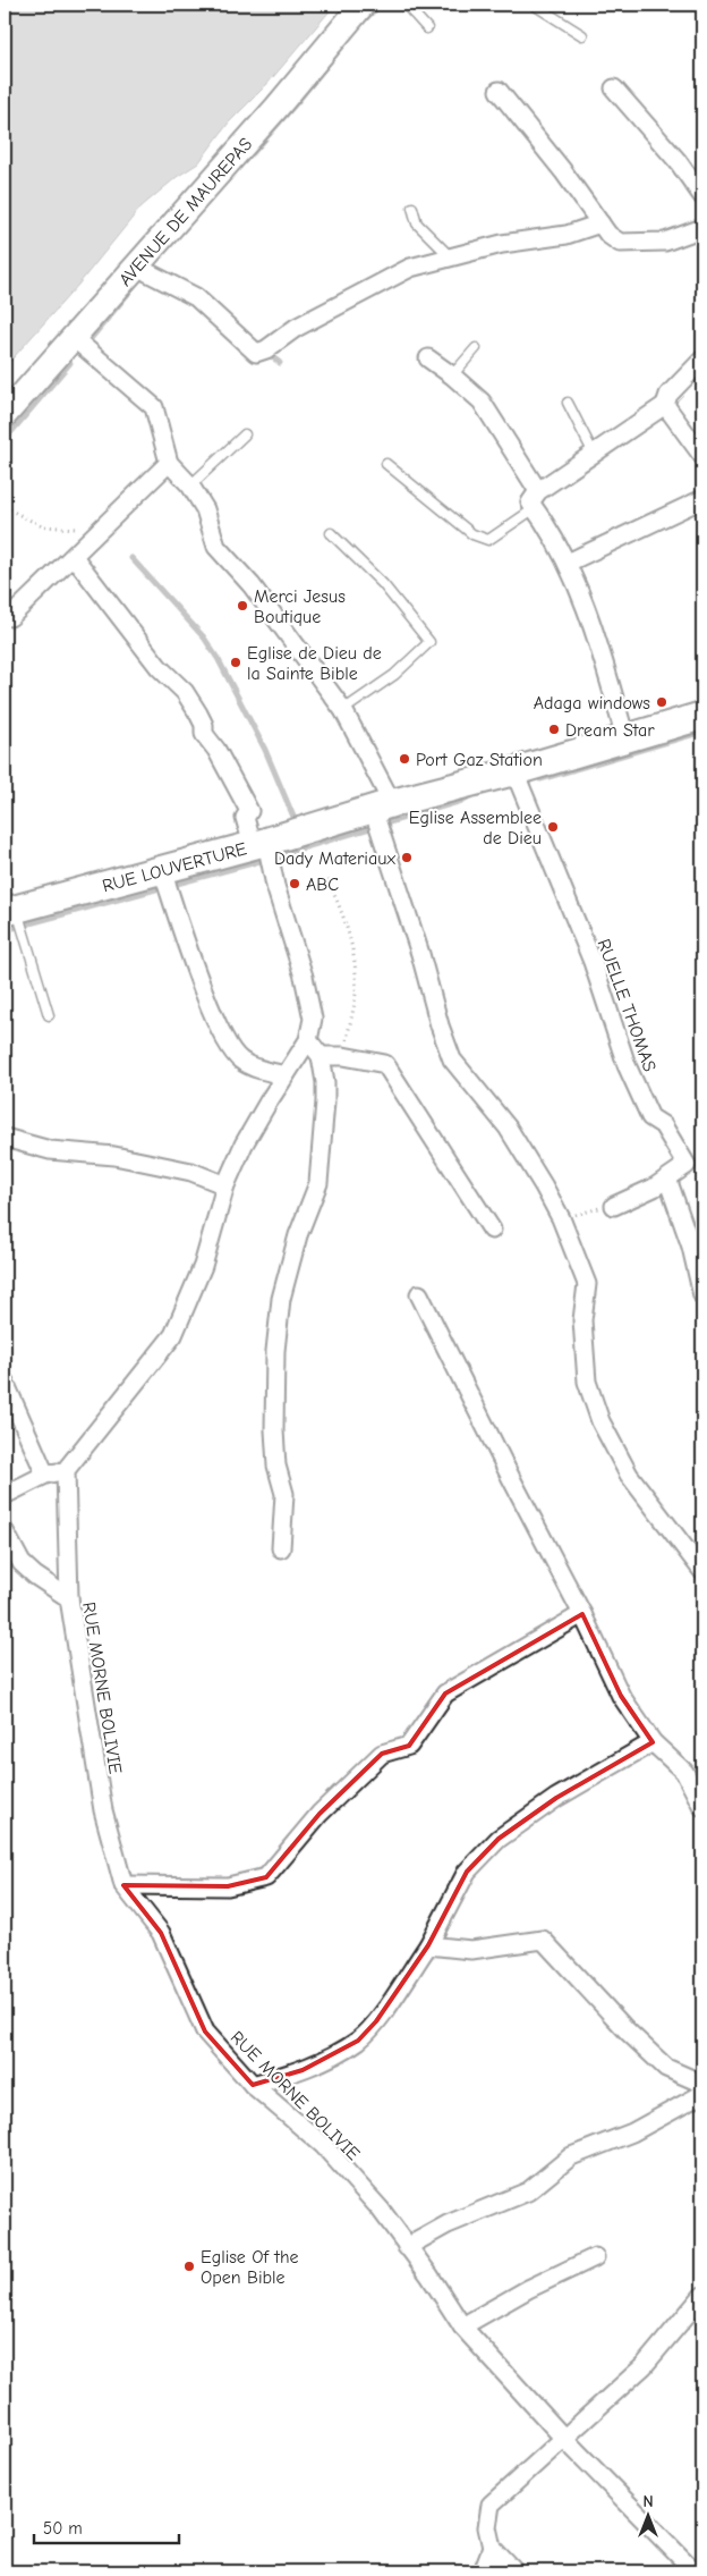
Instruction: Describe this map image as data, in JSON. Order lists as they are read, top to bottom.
{
  "streets": {
    "main road": ["RUE LOUVERTURE"],
    "street": ["AVENUE DE MAUREPAS", "RUELLE THOMAS", "RUE MORNE BOLIVIE"]
  },
  "crossings": [
    ["RUE LOUVERTURE", "RUELLE THOMAS"]
  ],
  "places": [
    "Merci Jesus Boutique",
    "Eglise de Dieu de la Sainte Bible",
    "Adaga windows",
    "Dream Star",
    "Port Gaz Station",
    "Eglise Assemblee de Dieu",
    "Dady Materiaux",
    "ABC",
    "Eglise Of the Open Bible"
  ],
  "scale_bar": "50 m",
  "north": "top"
}
